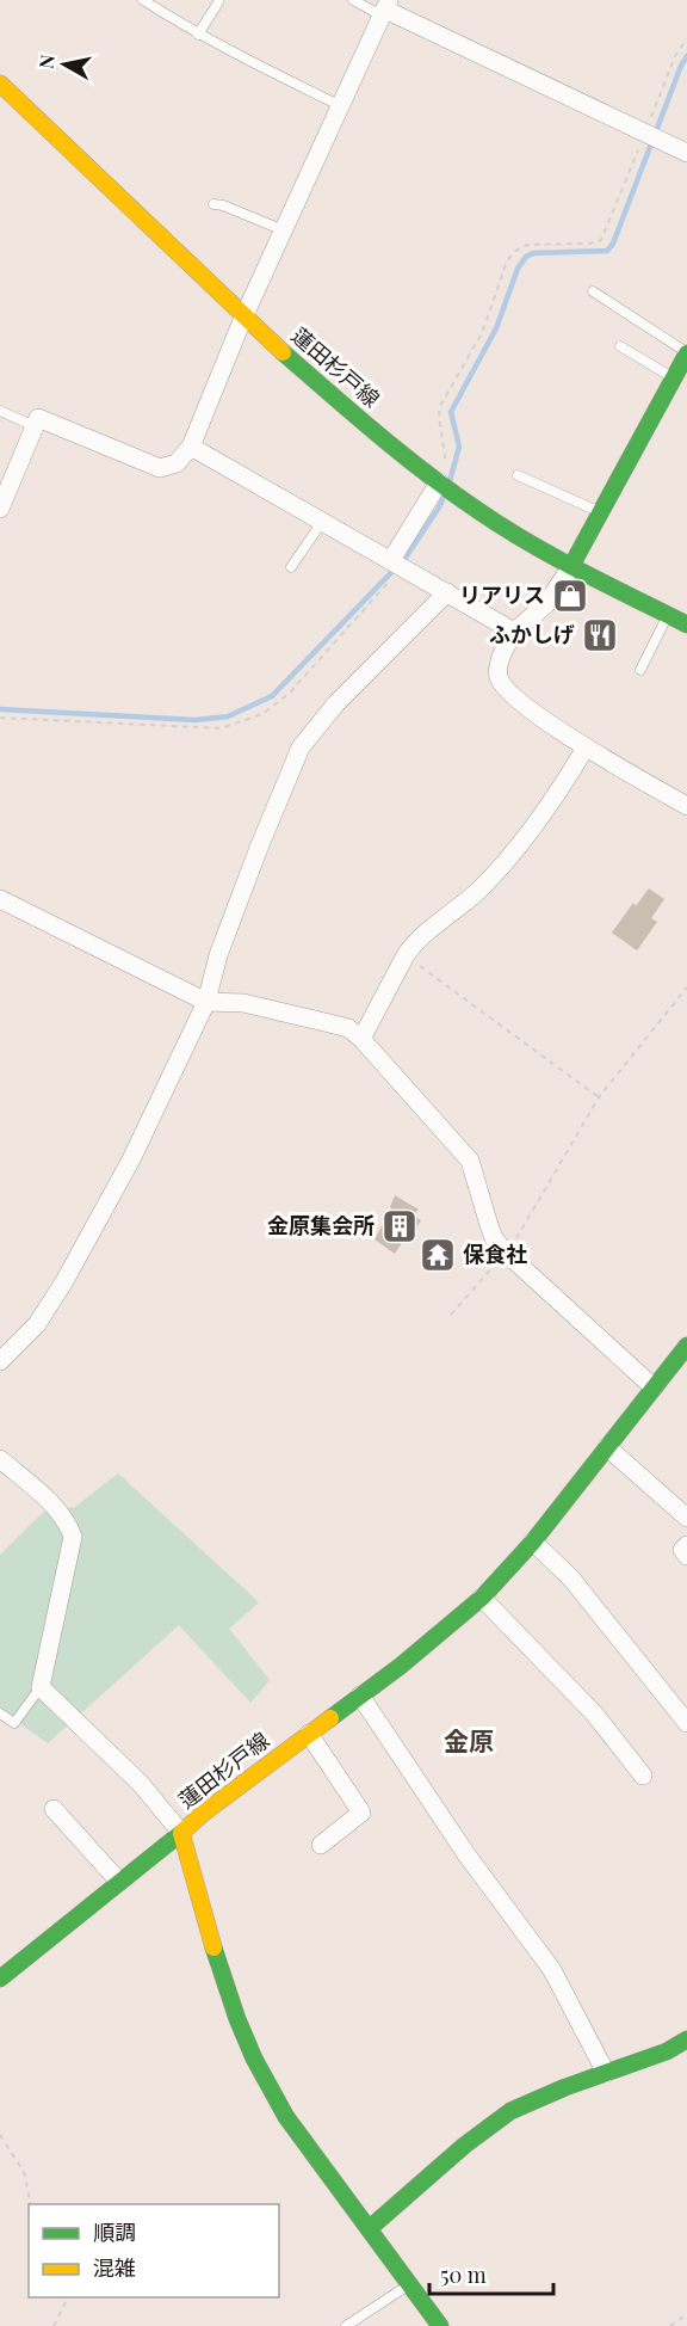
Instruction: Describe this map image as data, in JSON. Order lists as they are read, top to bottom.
{
  "streets": {
    "main road": ["蓮田杉戸線"]
  },
  "districts": ["金原"],
  "places": {
    "shop": ["リアリス"],
    "restaurant": ["ふかしげ"],
    "building": ["金原集会所"],
    "temple": ["保食社"]
  },
  "legend": ["順調", "混雑"],
  "scale_bar": "50 m",
  "north": "left"
}
